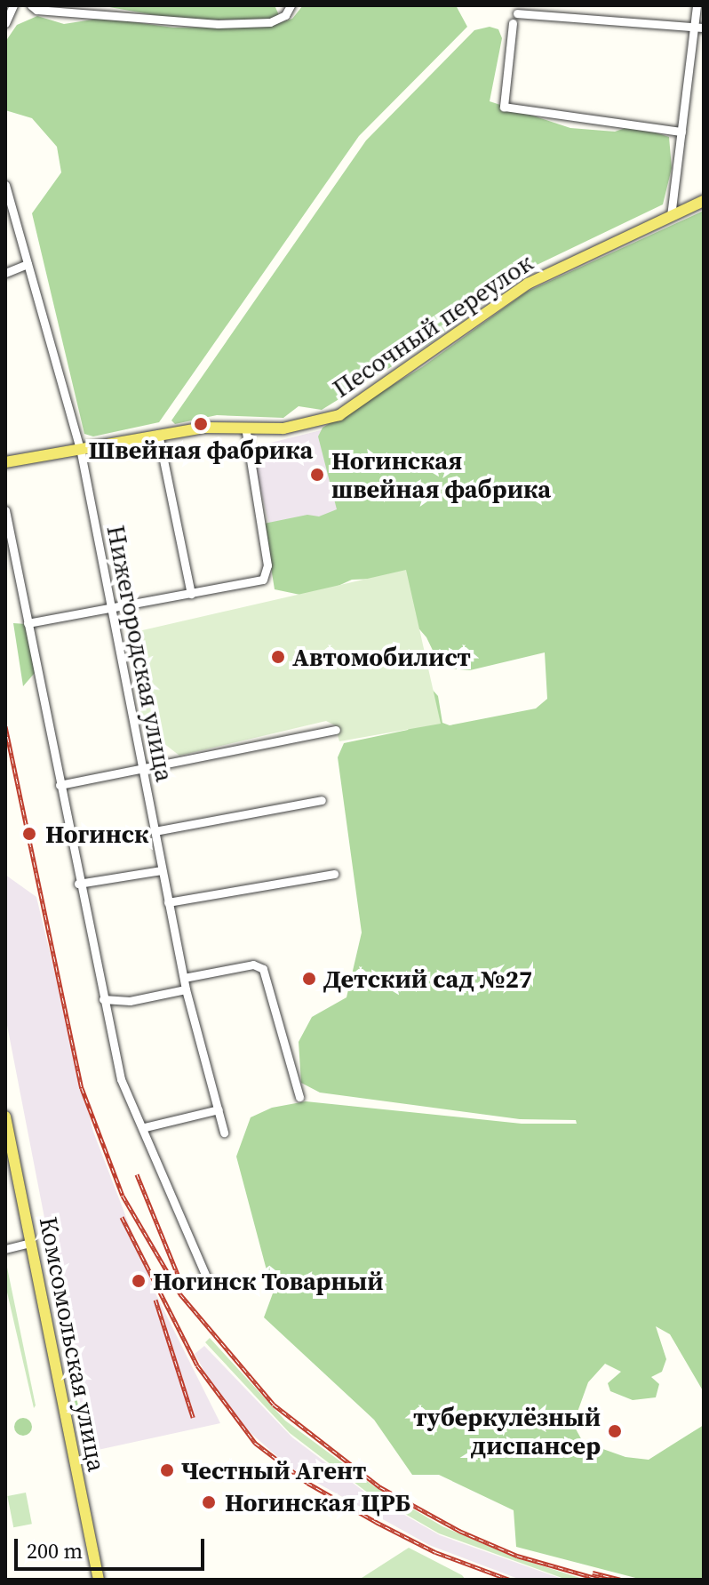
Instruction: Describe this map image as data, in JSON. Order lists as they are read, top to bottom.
{
  "streets": {
    "main road": ["Песочный переулок", "Комсомольская улица"],
    "street": ["Нижегородская улица"]
  },
  "crossings": [
    ["Песочный переулок", "Нижегородская улица"]
  ],
  "places": [
    "Швейная фабрика",
    "Ногинская швейная фабрика",
    "Автомобилист",
    "Ногинск",
    "Детский сад №27",
    "Ногинск Товарный",
    "туберкулёзный диспансер",
    "Честный Агент",
    "Ногинская ЦРБ"
  ],
  "scale_bar": "200 m"
}
